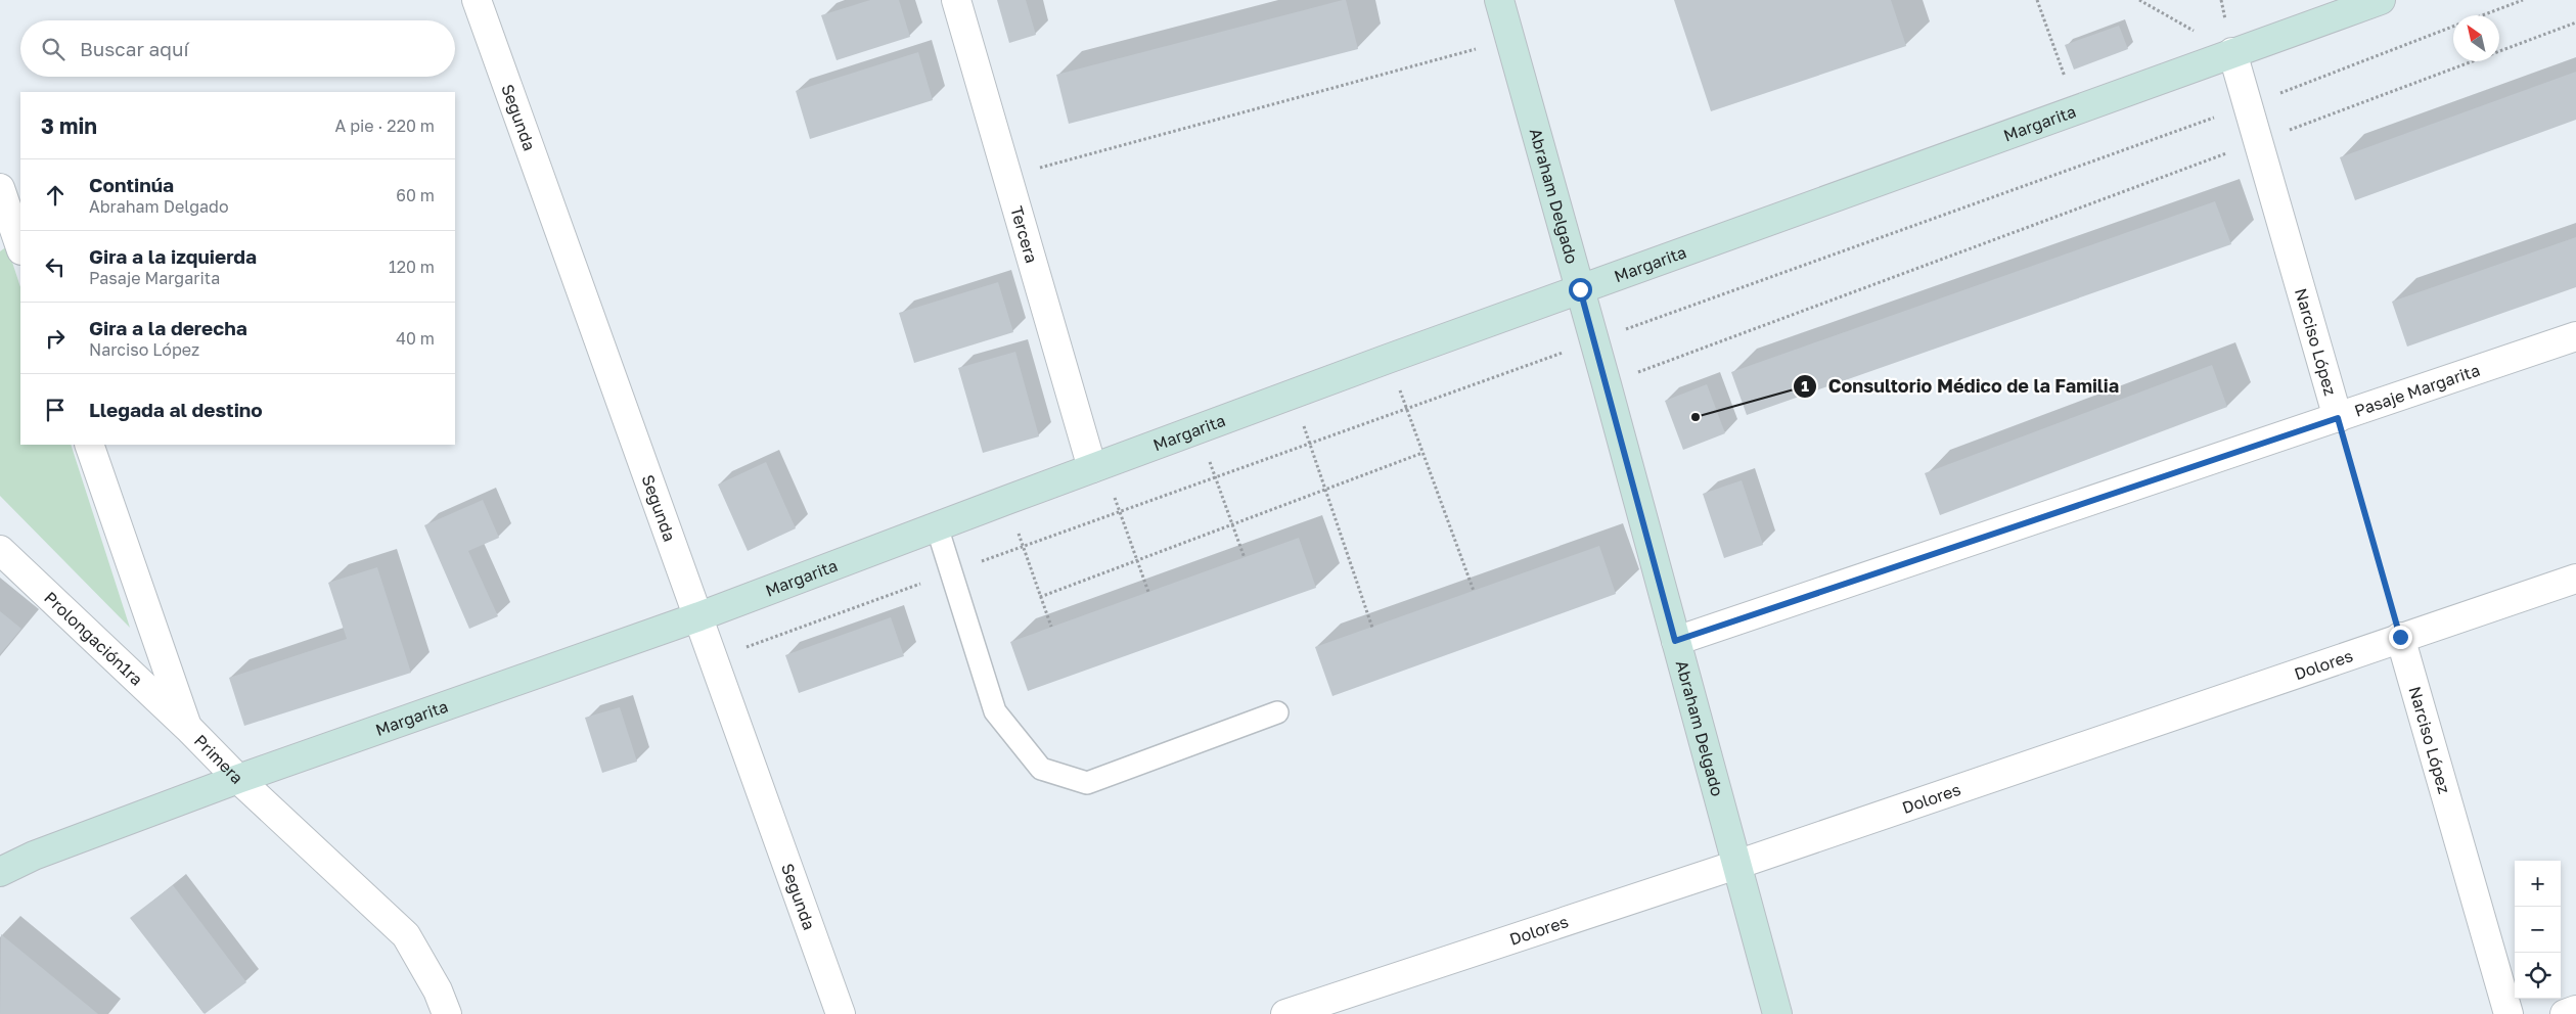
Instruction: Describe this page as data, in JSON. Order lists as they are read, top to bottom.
{
  "streets": {
    "main road": ["Margarita", "Abraham Delgado"],
    "street": [
      "Segunda",
      "Tercera",
      "Narciso López",
      "Pasaje Margarita",
      "Prolongación1ra",
      "Dolores",
      "Primera"
    ]
  },
  "crossings": [
    ["Segunda", "Margarita"],
    ["Margarita", "Abraham Delgado"],
    ["Margarita", "Tercera"],
    ["Margarita", "Narciso López"],
    ["Margarita", "Primera"],
    ["Abraham Delgado", "Pasaje Margarita"],
    ["Abraham Delgado", "Dolores"],
    ["Narciso López", "Pasaje Margarita"],
    ["Narciso López", "Dolores"],
    ["Prolongación1ra", "Primera"]
  ],
  "places": ["Consultorio Médico de la Familia"],
  "north": "top left",
  "page": {
    "search": "Buscar aquí",
    "heading": ["3 min", "A pie · 220 m"],
    "list": [
      ["Continúa", "Abraham Delgado", "60 m"],
      ["Gira a la izquierda", "Pasaje Margarita", "120 m"],
      ["Gira a la derecha", "Narciso López", "40 m"],
      "Llegada al destino"
    ],
    "map_buttons": ["+", "−"]
  }
}
